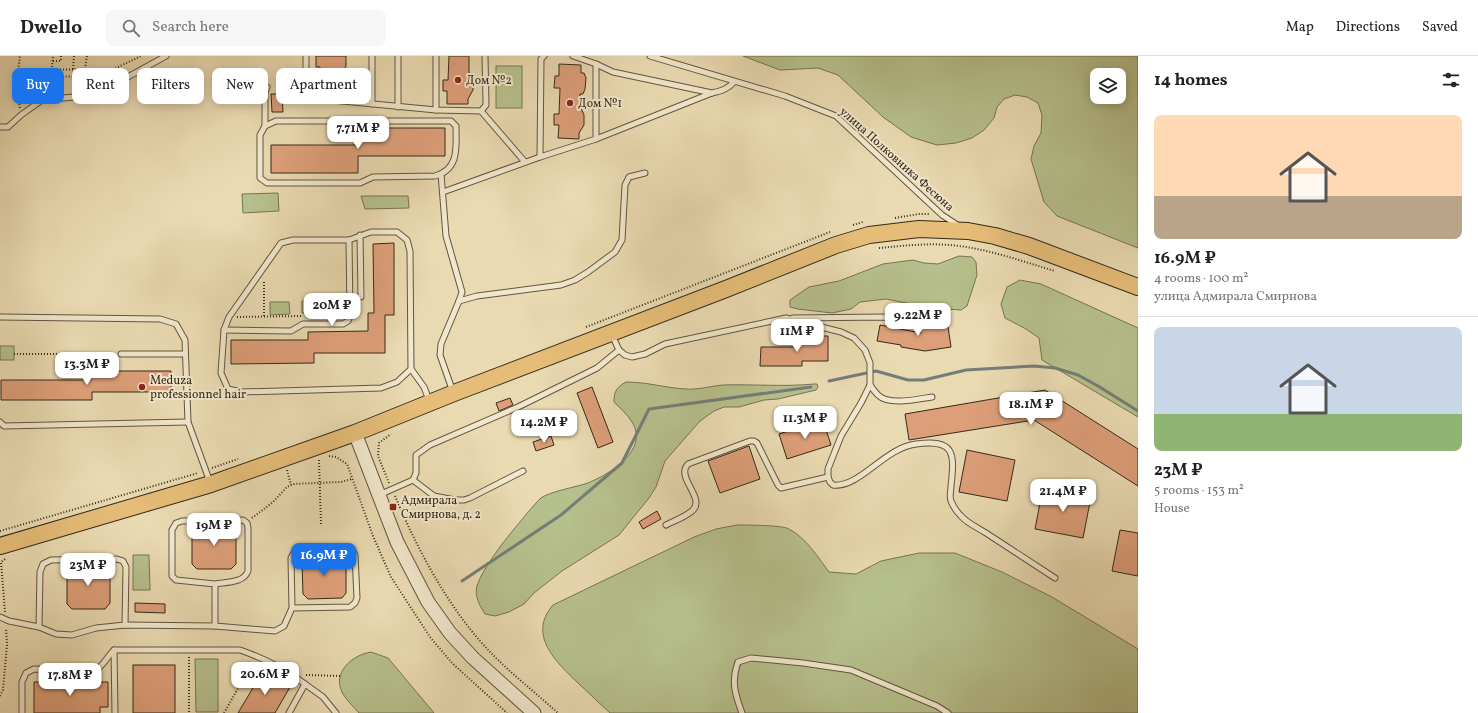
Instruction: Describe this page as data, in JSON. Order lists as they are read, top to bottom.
{
  "streets": {
    "lane": ["улица Полковника Фесюна"]
  },
  "places": {
    "other": ["Дом №2", "Дом №1", "Meduza professionnel hair"],
    "transit": ["Адмирала Смирнова, д. 2"]
  },
  "page": {
    "header": "Dwello",
    "search": "Search here",
    "nav": ["Map", "Directions", "Saved"],
    "heading": "14 homes",
    "chip": [
      "Buy",
      "Rent",
      "Filters",
      "New",
      "Apartment"
    ],
    "list": [
      {
        "name": "16.9M ₽",
        "note": "4 rooms · 100 m² · улица Адмирала Смирнова"
      },
      {
        "name": "23M ₽",
        "note": "5 rooms · 153 m² · House"
      }
    ],
    "price": [
      "7.71M ₽",
      "20M ₽",
      "9.22M ₽",
      "11M ₽",
      "13.3M ₽",
      "18.1M ₽",
      "11.3M ₽",
      "14.2M ₽",
      "21.4M ₽",
      "19M ₽",
      "16.9M ₽",
      "23M ₽",
      "20.6M ₽",
      "17.8M ₽"
    ]
  }
}
